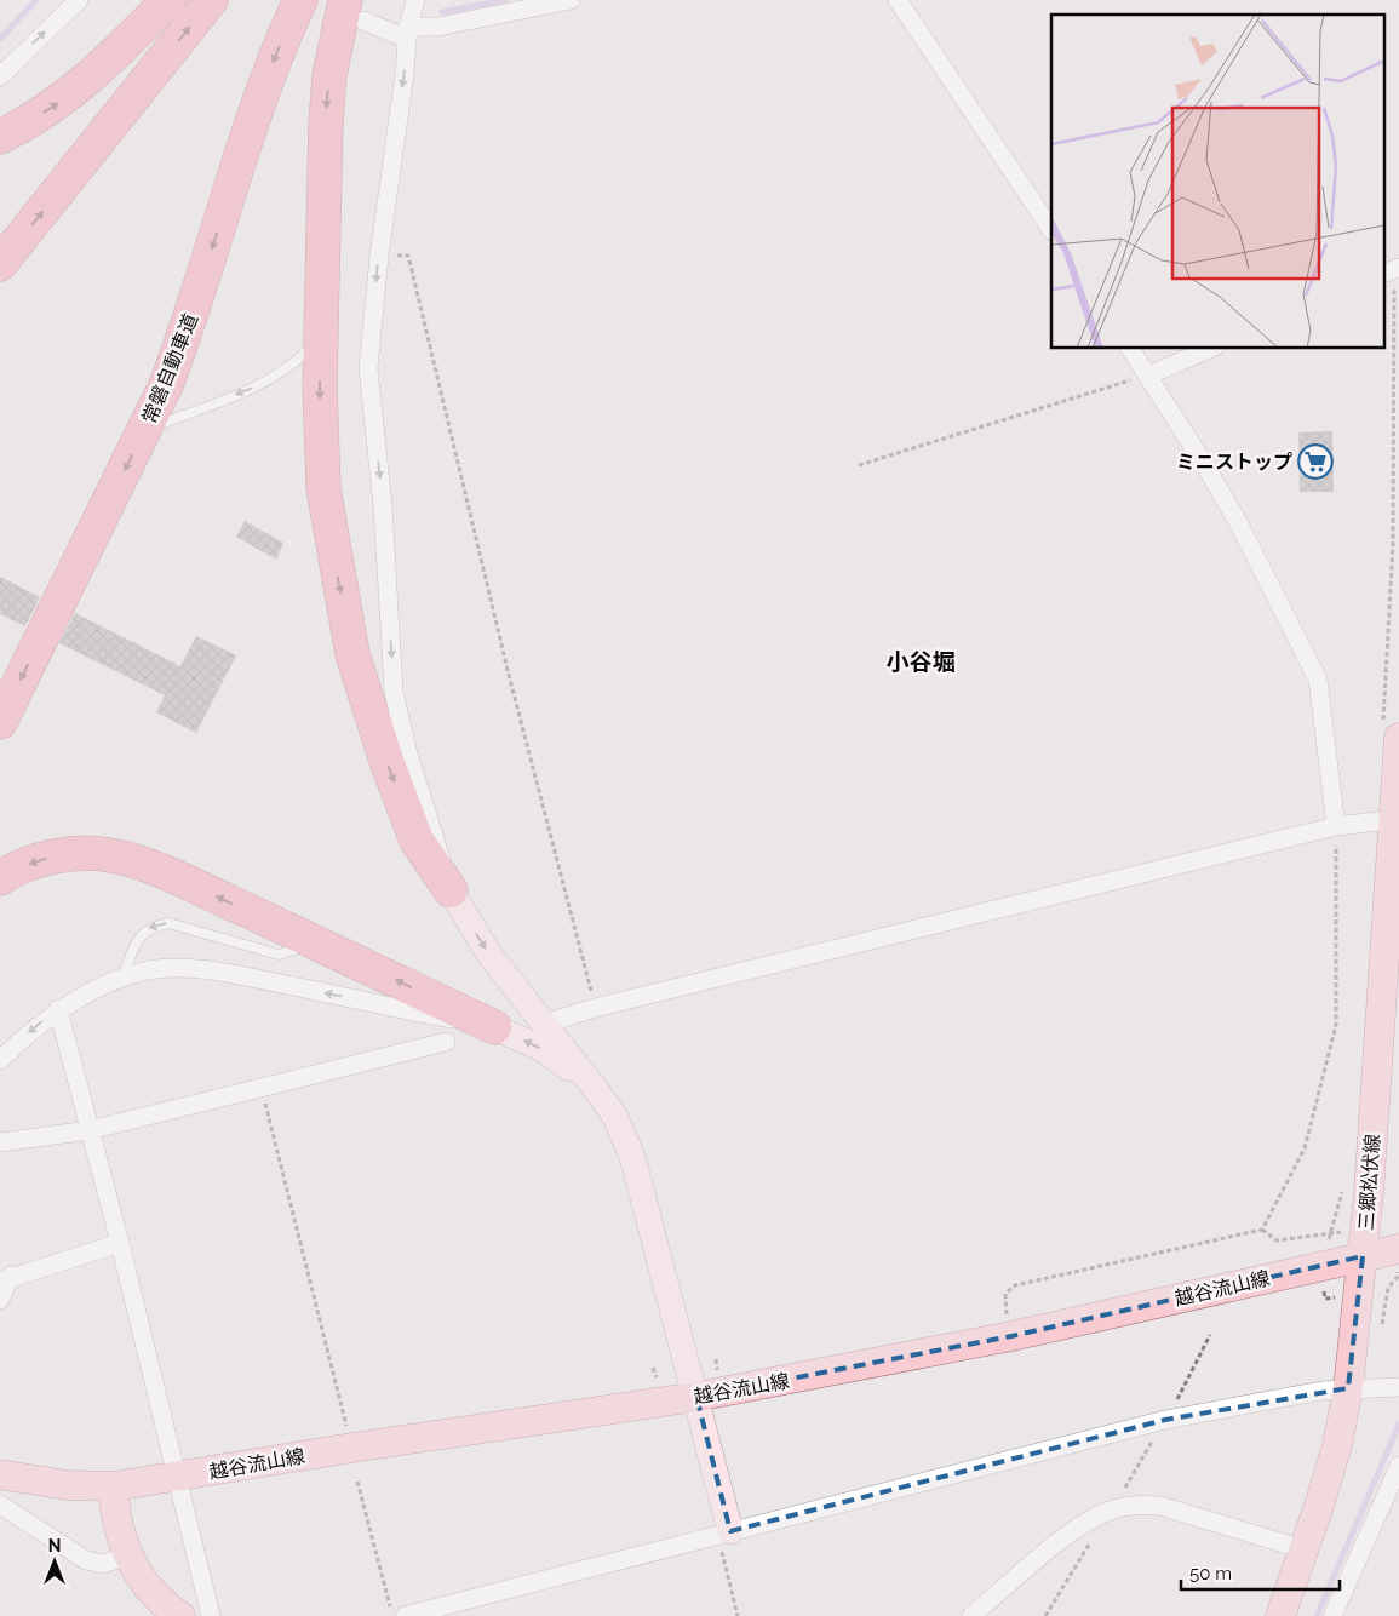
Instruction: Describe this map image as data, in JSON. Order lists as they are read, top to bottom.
{
  "streets": {
    "highway": ["常磐自動車道"],
    "main road": ["三郷松伏線", "越谷流山線"]
  },
  "crossings": [
    ["三郷松伏線", "越谷流山線"]
  ],
  "districts": ["小谷堀"],
  "places": {
    "supermarket": ["ミニストップ"]
  },
  "scale_bar": "50 m",
  "north": "top"
}
